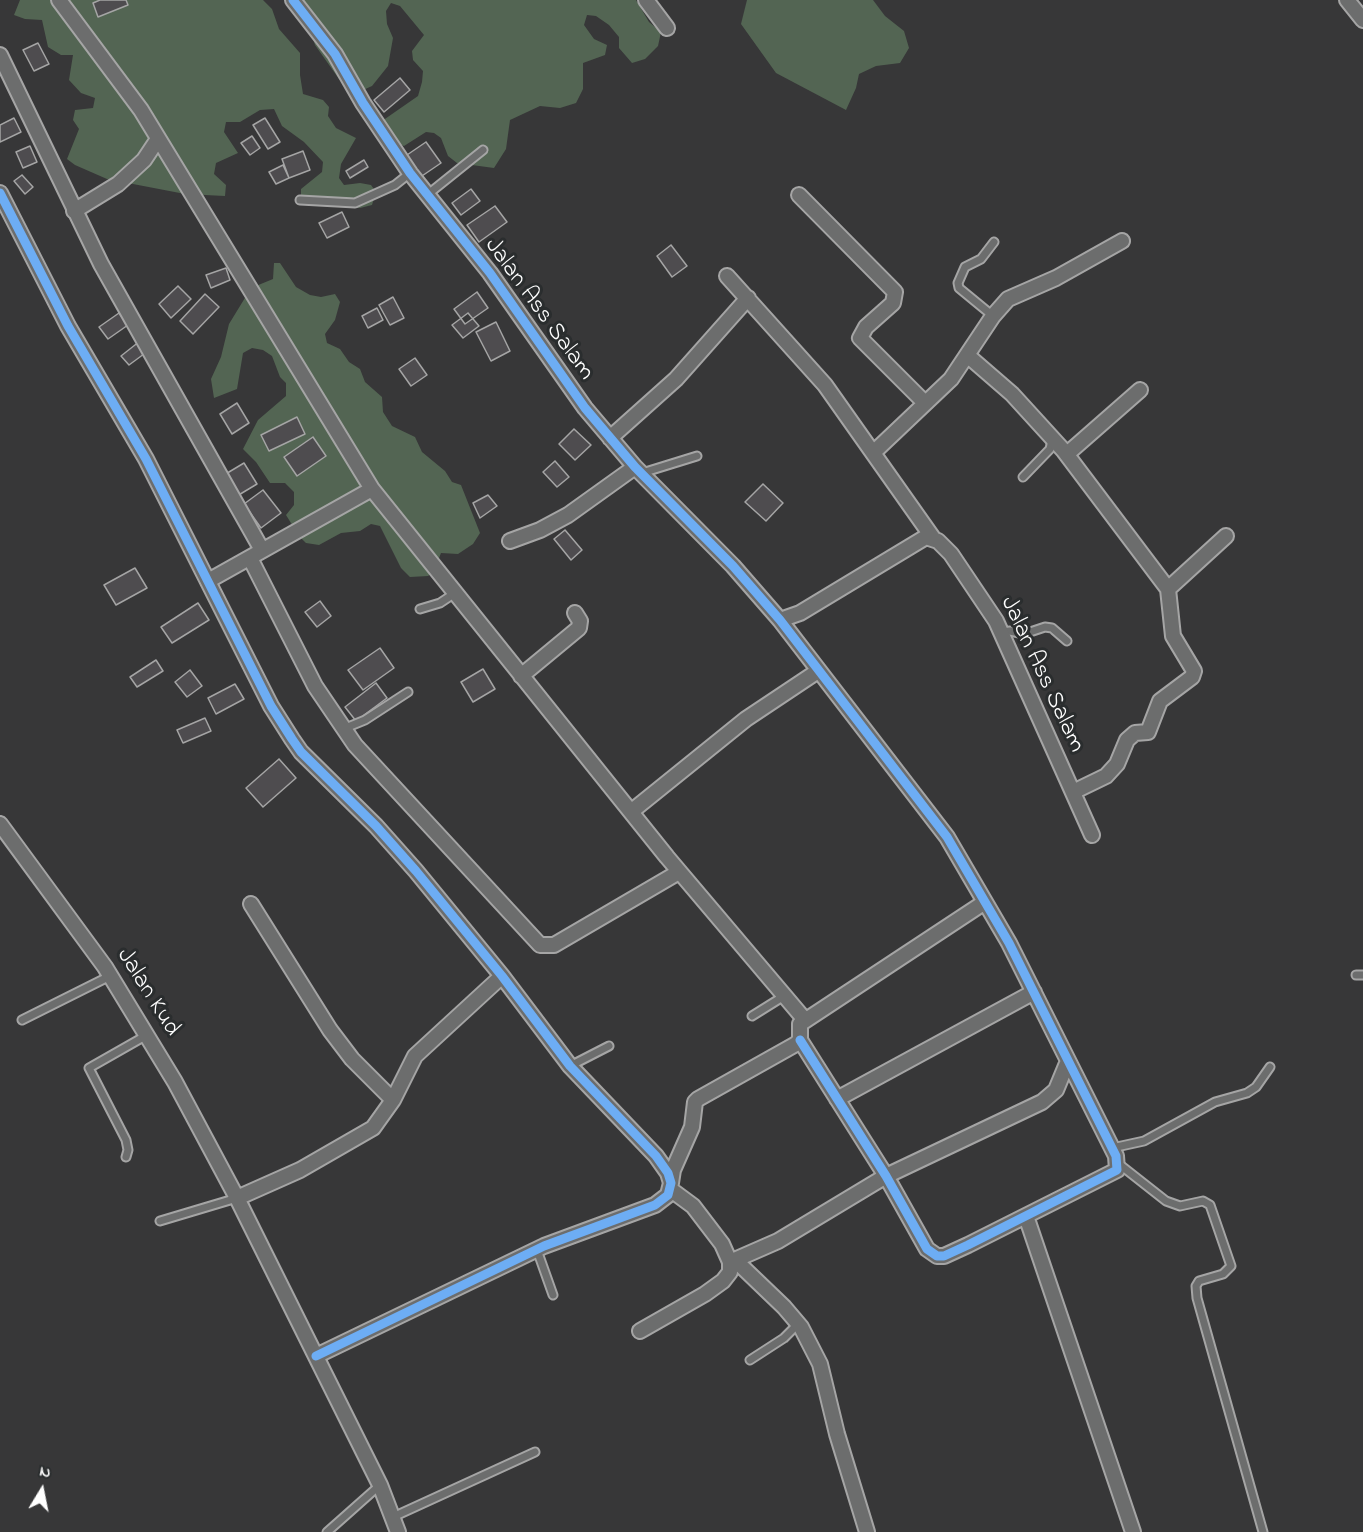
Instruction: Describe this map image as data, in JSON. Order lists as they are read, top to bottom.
{
  "streets": {
    "street": ["Jalan Ass Salam", "Jalan Kud"]
  },
  "north": "top"
}
